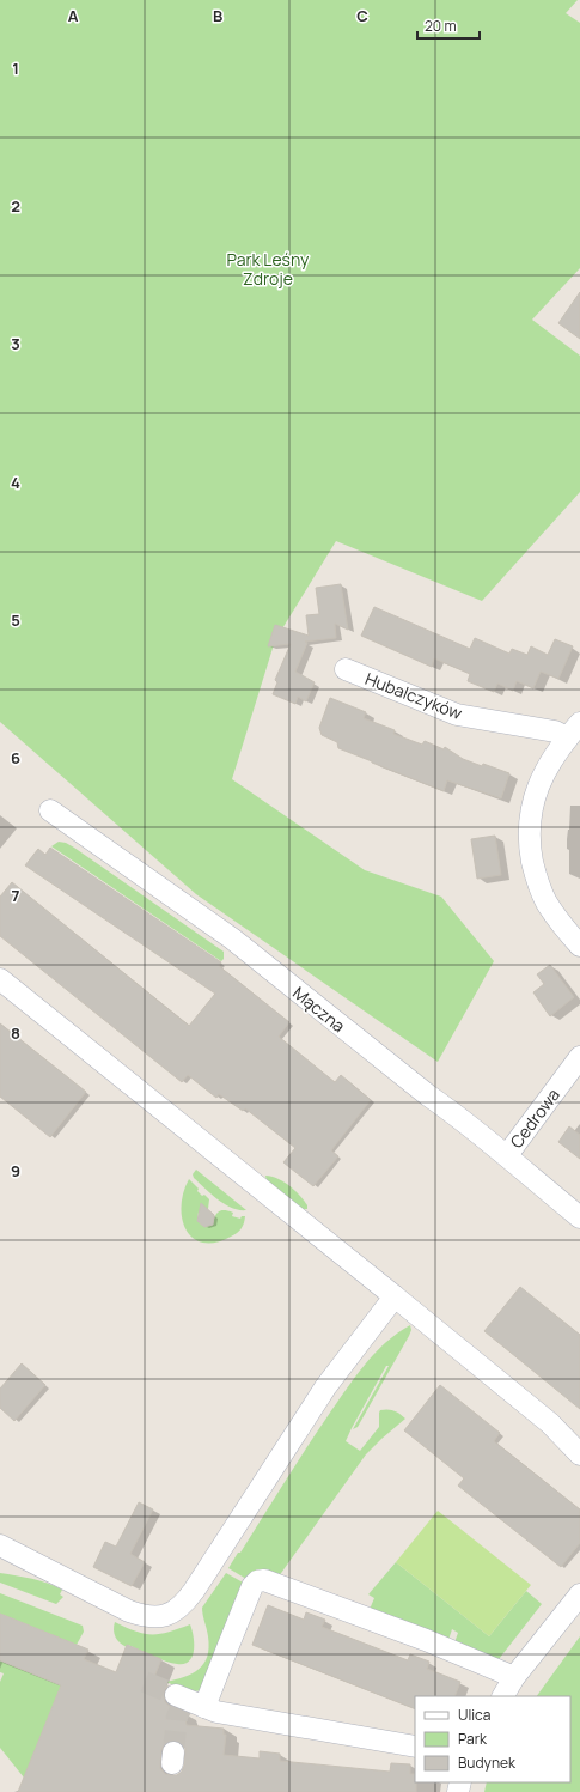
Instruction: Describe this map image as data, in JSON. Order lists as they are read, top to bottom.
{
  "streets": {
    "street": ["Hubalczyków", "Mączna", "Cedrowa"]
  },
  "crossings": [
    ["Mączna", "Cedrowa"]
  ],
  "parks": ["Park Leśny Zdroje"],
  "legend": ["Ulica", "Park", "Budynek"],
  "scale_bar": "20 m",
  "grid": {
    "columns": ["A", "B", "C"],
    "rows": [
      "1",
      "2",
      "3",
      "4",
      "5",
      "6",
      "7",
      "8",
      "9"
    ]
  }
}
